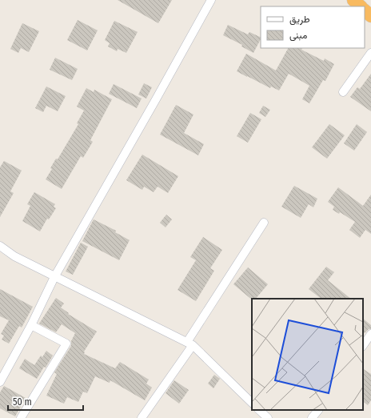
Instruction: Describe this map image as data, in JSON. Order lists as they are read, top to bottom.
{
  "legend": ["طريق", "مبنى"],
  "scale_bar": "50 m"
}
